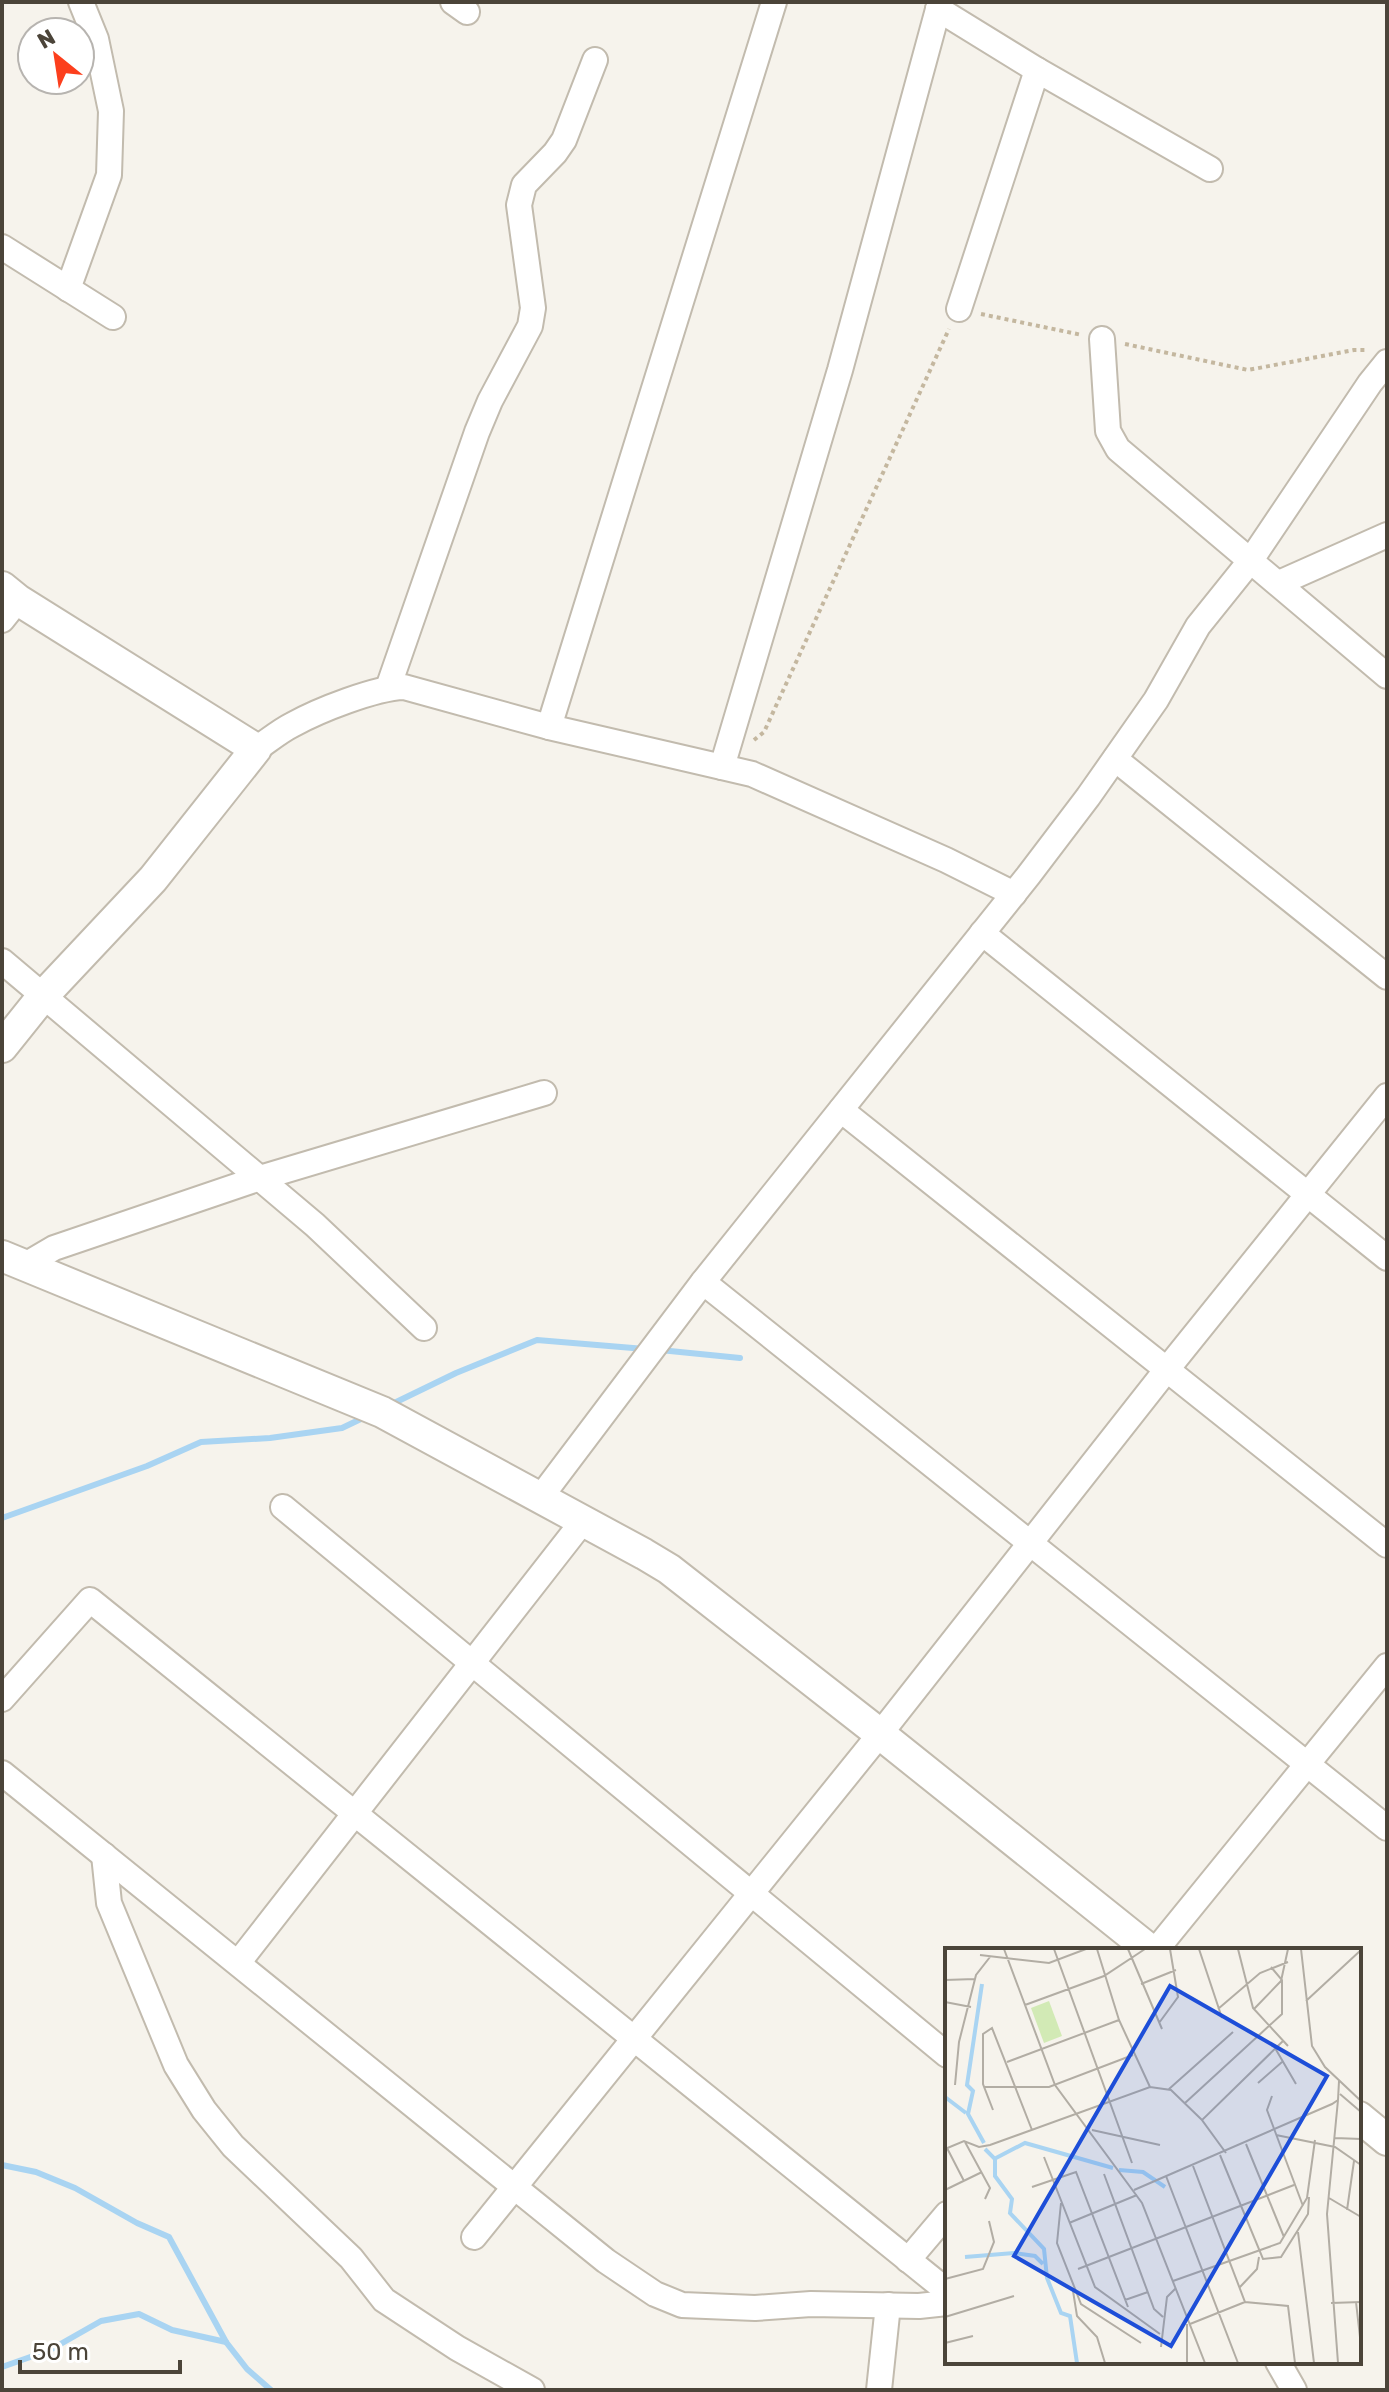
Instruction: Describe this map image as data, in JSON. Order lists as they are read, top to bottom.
{
  "scale_bar": "50 m",
  "north": "top left"
}
